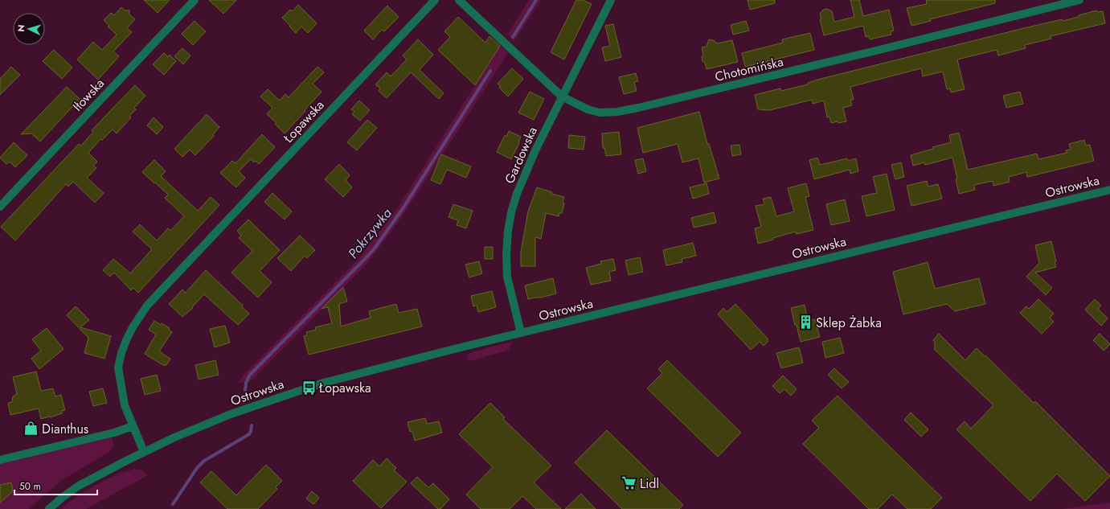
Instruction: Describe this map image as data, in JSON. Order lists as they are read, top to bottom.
{
  "streets": {
    "street": [
      "Chotomińska",
      "Iłowska",
      "Łopawska",
      "Gardowska",
      "Ostrowska"
    ]
  },
  "crossings": [
    ["Chotomińska", "Gardowska"],
    ["Łopawska", "Ostrowska"],
    ["Gardowska", "Ostrowska"]
  ],
  "water": ["Pokrzywka"],
  "places": {
    "building": ["Sklep Żabka"],
    "bus stop": ["Łopawska"],
    "shop": ["Dianthus"],
    "supermarket": ["Lidl"]
  },
  "scale_bar": "50 m",
  "north": "left"
}
